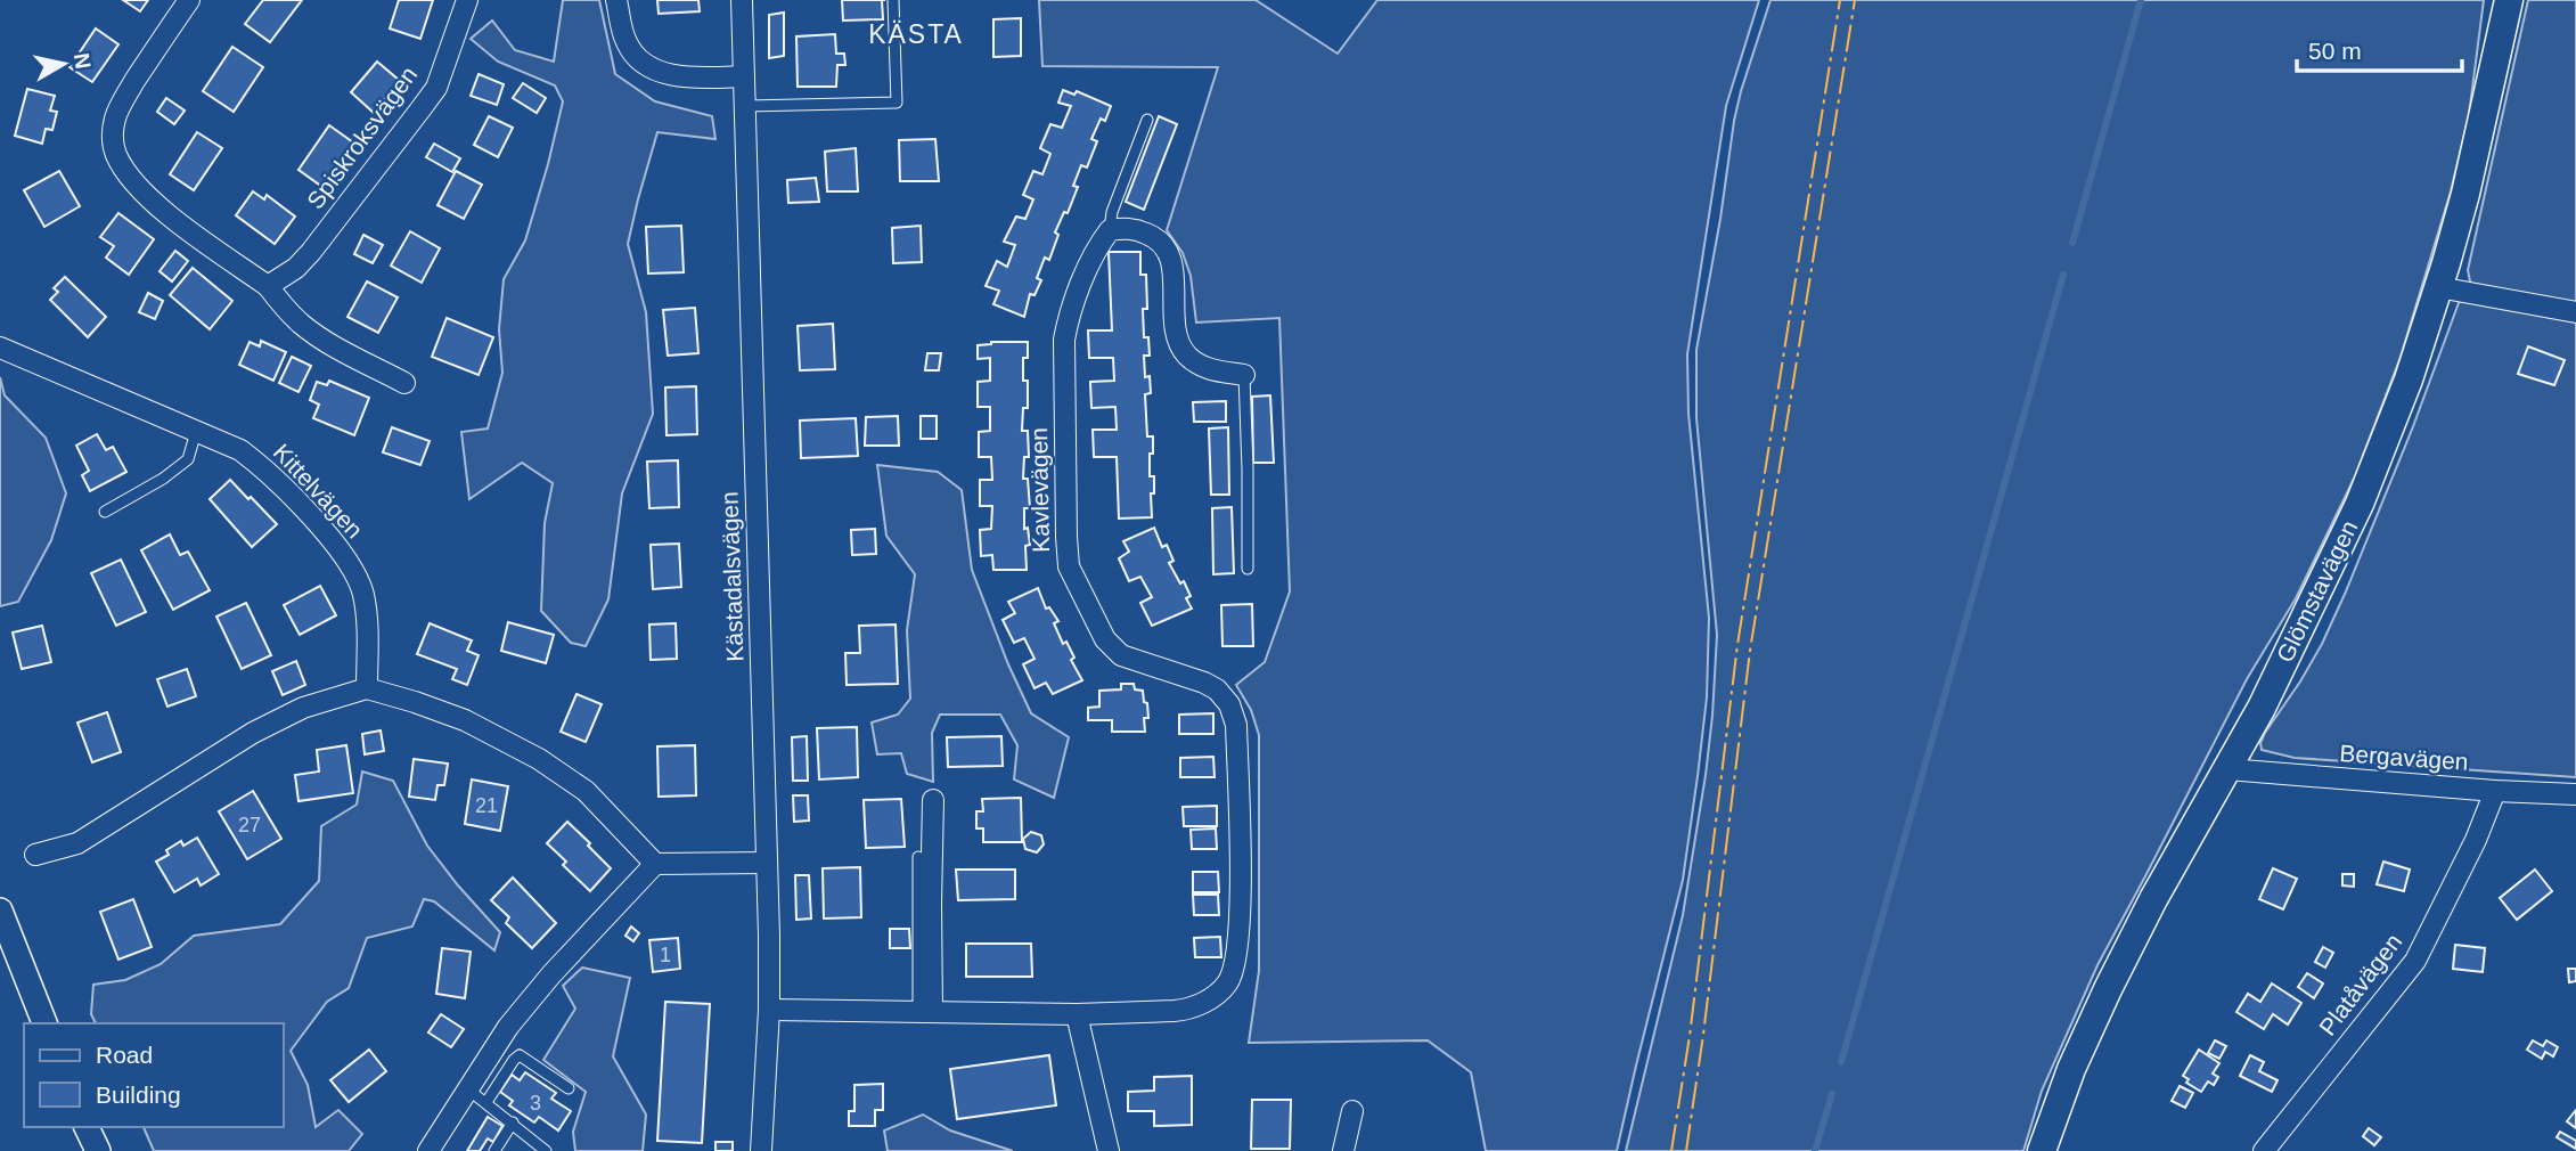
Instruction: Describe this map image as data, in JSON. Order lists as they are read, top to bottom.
{
  "streets": {
    "main road": ["Glömstavägen"],
    "street": [
      "Spiskroksvägen",
      "Kavlevägen",
      "Kittelvägen",
      "Kästadalsvägen",
      "Bergavägen",
      "Platåvägen"
    ]
  },
  "crossings": [
    ["Kavlevägen", "Kästadalsvägen"],
    ["Glömstavägen", "Bergavägen"],
    ["Bergavägen", "Platåvägen"]
  ],
  "districts": ["KÄSTA"],
  "house_numbers": [
    "21",
    "27",
    "1",
    "3"
  ],
  "legend": ["Road", "Building"],
  "scale_bar": "50 m",
  "north": "right"
}
